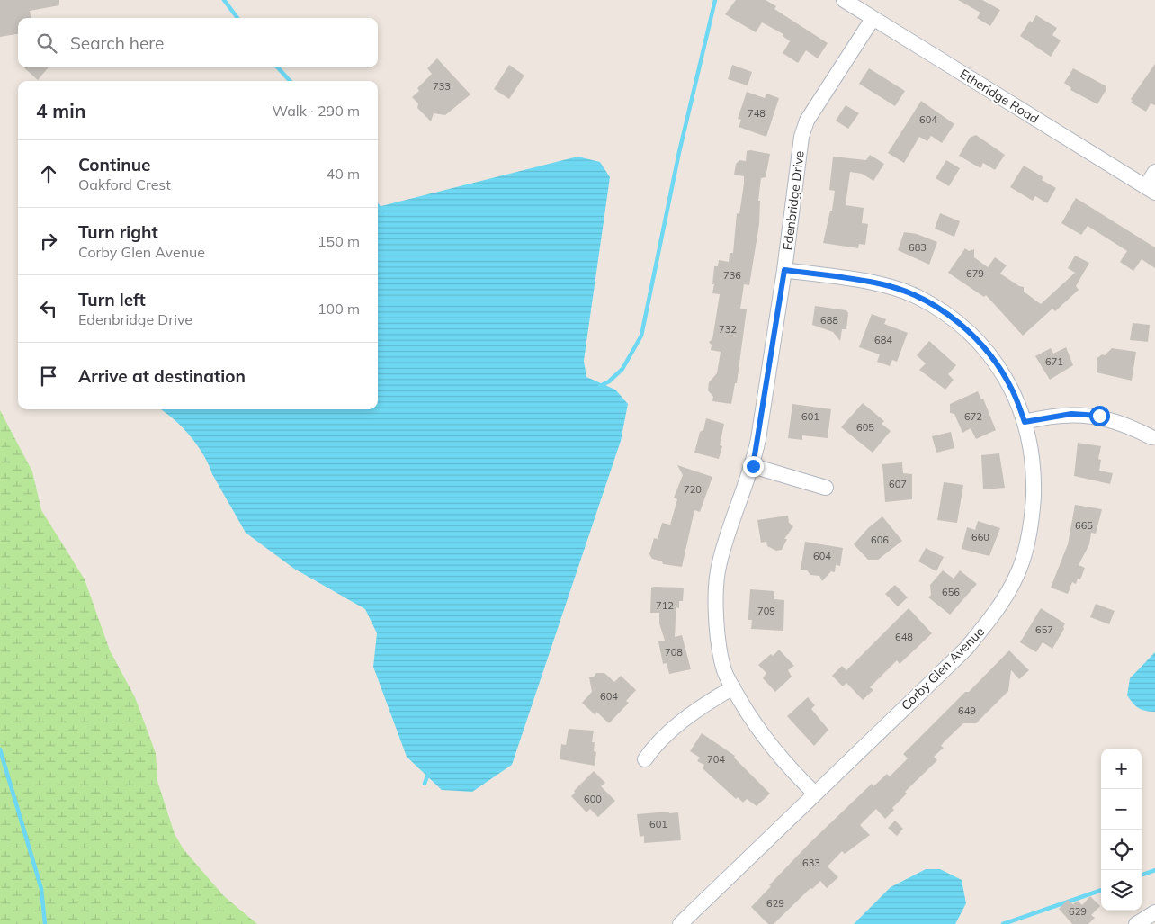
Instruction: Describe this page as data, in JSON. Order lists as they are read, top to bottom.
{
  "streets": {
    "street": ["Etheridge Road", "Edenbridge Drive", "Corby Glen Avenue"]
  },
  "crossings": [
    ["Etheridge Road", "Edenbridge Drive"],
    ["Edenbridge Drive", "Corby Glen Avenue"]
  ],
  "house_numbers": [
    "733",
    "748",
    "604",
    "683",
    "679",
    "736",
    "688",
    "732",
    "684",
    "671",
    "601",
    "672",
    "605",
    "607",
    "720",
    "665",
    "660",
    "606",
    "604",
    "656",
    "712",
    "709",
    "657",
    "648",
    "708",
    "604",
    "649",
    "704",
    "600",
    "601",
    "633",
    "629",
    "629"
  ],
  "page": {
    "search": "Search here",
    "heading": ["4 min", "Walk · 290 m"],
    "list": [
      ["Continue", "Oakford Crest", "40 m"],
      ["Turn right", "Corby Glen Avenue", "150 m"],
      ["Turn left", "Edenbridge Drive", "100 m"],
      "Arrive at destination"
    ],
    "map_buttons": ["+", "−"]
  }
}
